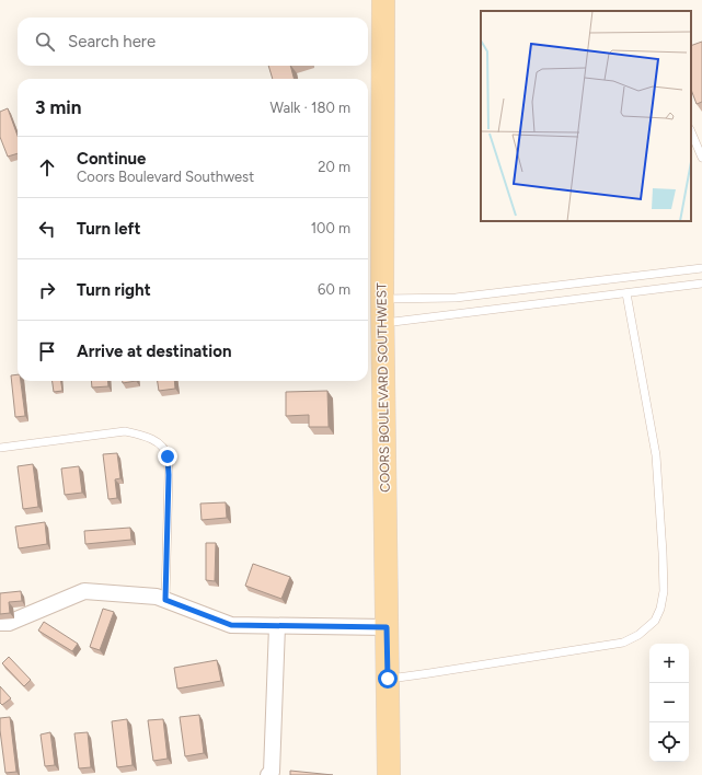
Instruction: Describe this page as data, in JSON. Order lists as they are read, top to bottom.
{
  "streets": {
    "main road": ["COORS BOULEVARD SOUTHWEST"]
  },
  "page": {
    "search": "Search here",
    "heading": ["3 min", "Walk · 180 m"],
    "list": [
      ["Continue", "Coors Boulevard Southwest", "20 m"],
      ["Turn left", "100 m"],
      ["Turn right", "60 m"],
      "Arrive at destination"
    ],
    "map_buttons": ["+", "−"]
  }
}
